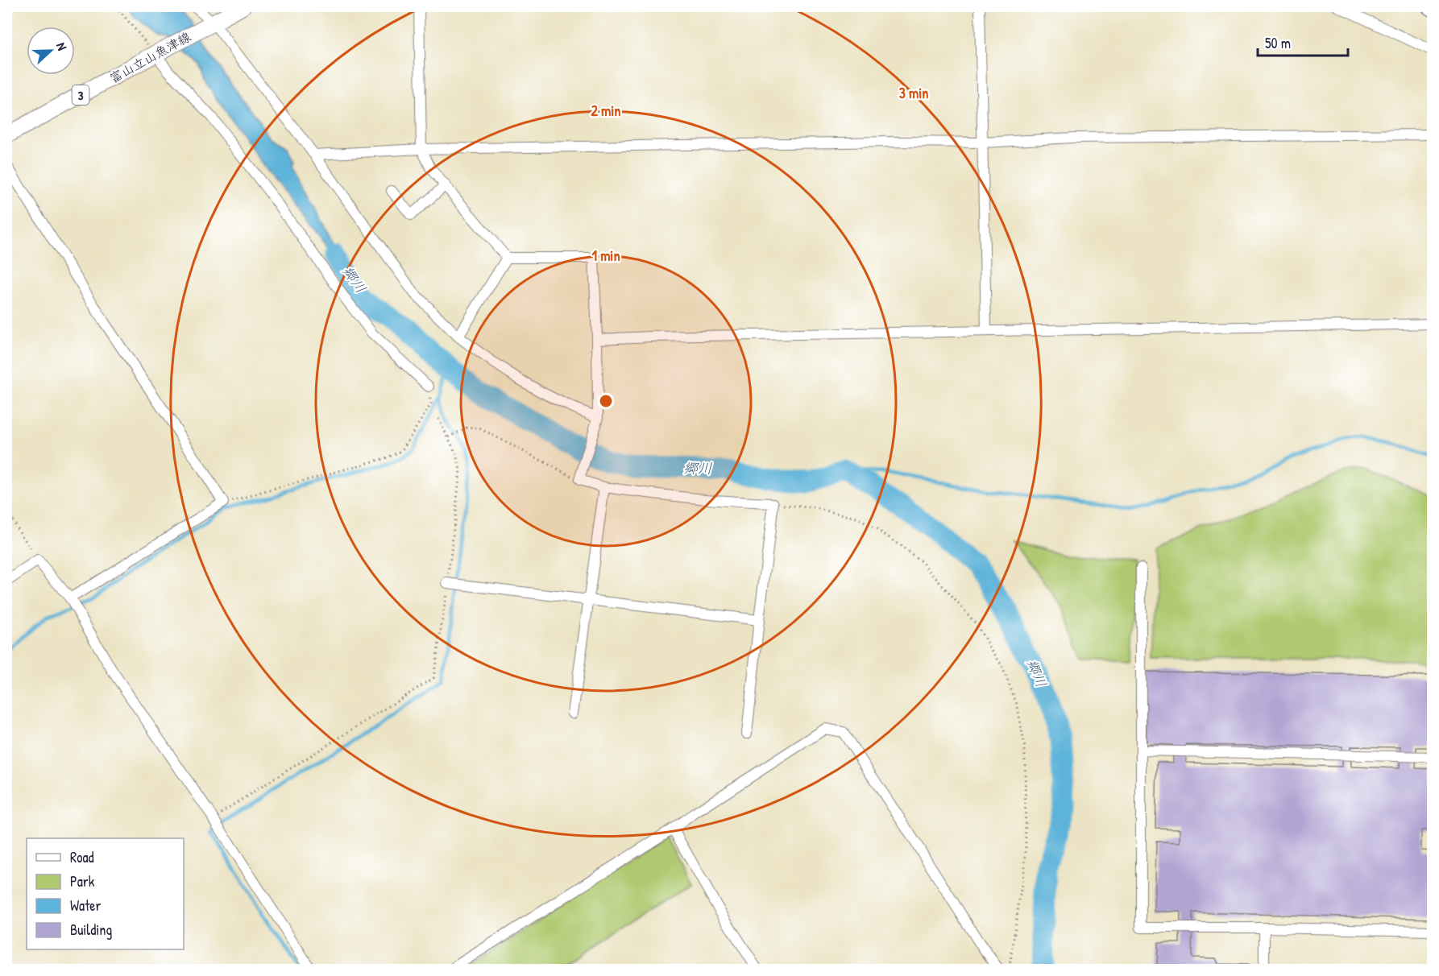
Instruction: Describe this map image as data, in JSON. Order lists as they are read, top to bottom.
{
  "streets": {
    "main road": ["富山立山魚津線", "3"]
  },
  "water": ["郷川"],
  "legend": [
    "Road",
    "Park",
    "Water",
    "Building"
  ],
  "scale_bar": "50 m",
  "north": "right",
  "rings": ["3 min", "2 min", "1 min"]
}
